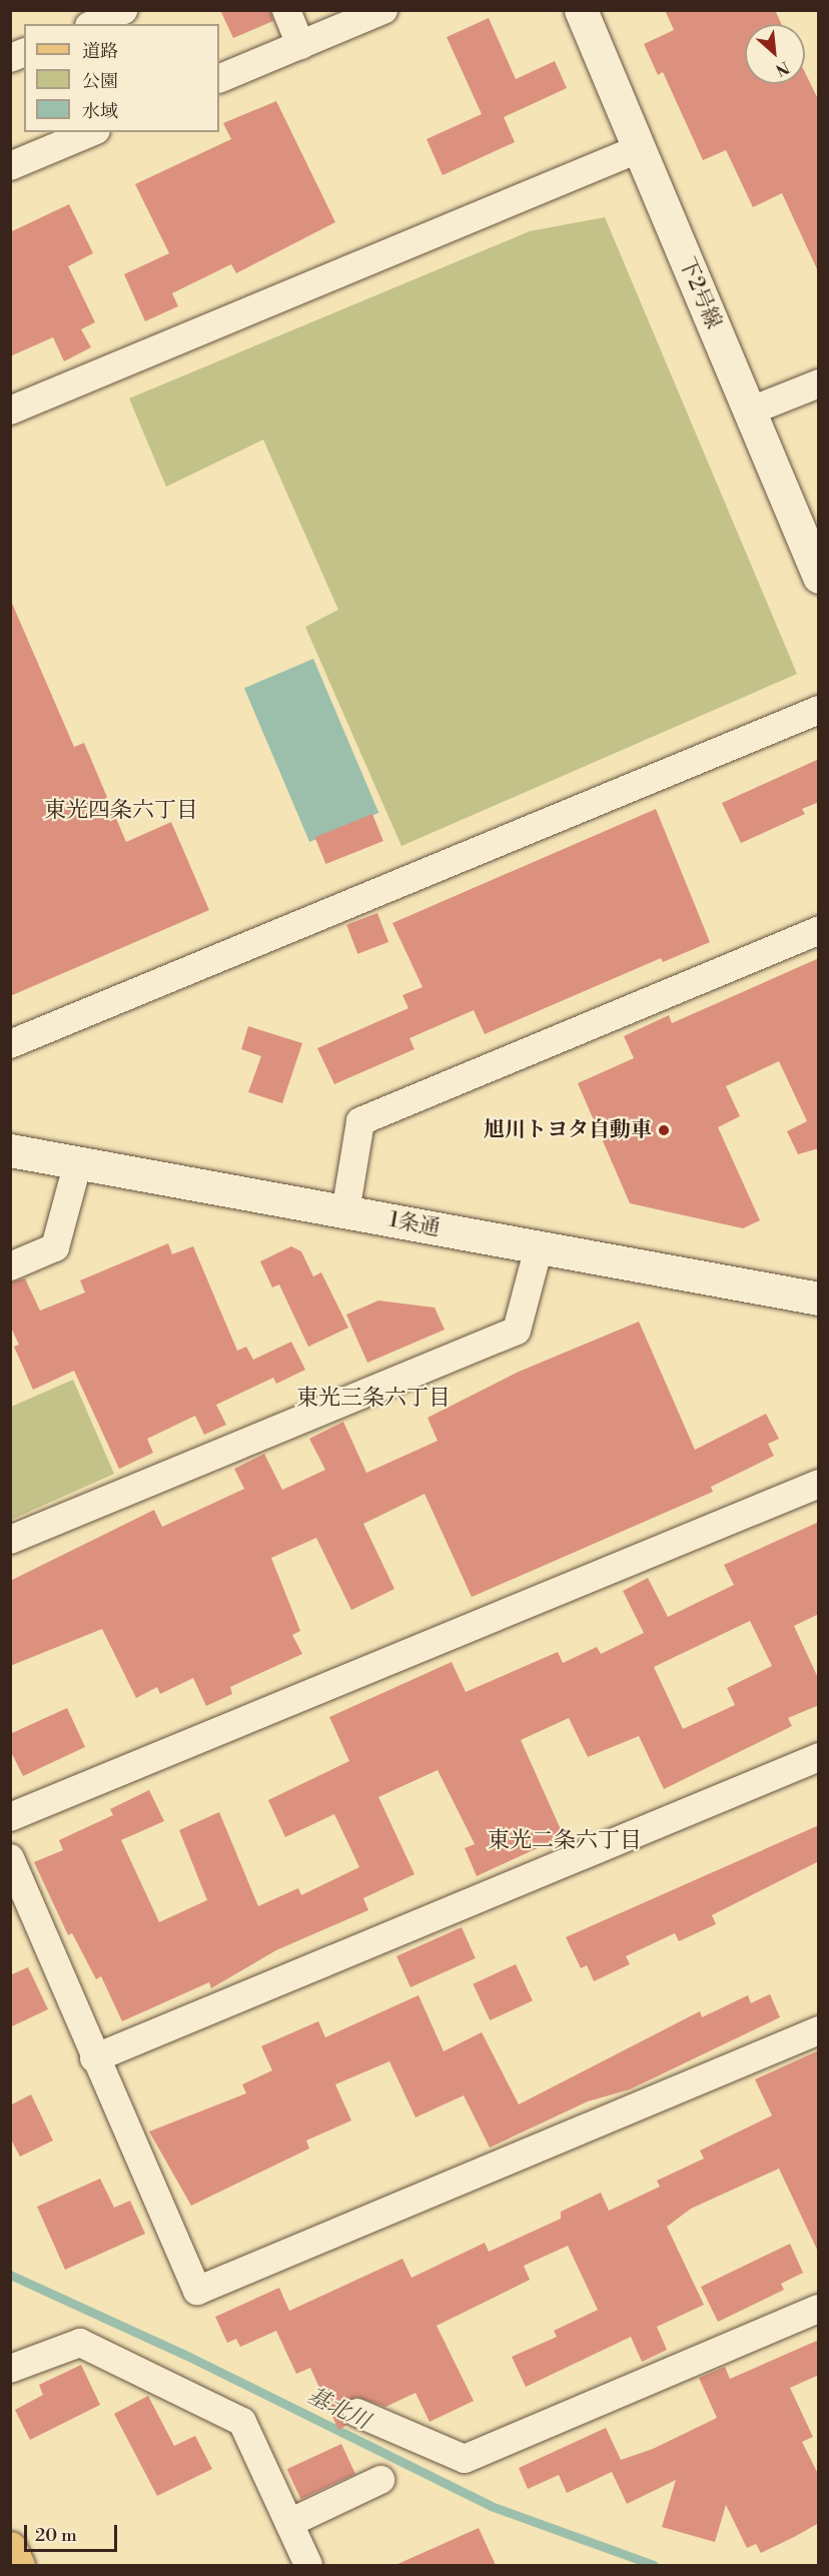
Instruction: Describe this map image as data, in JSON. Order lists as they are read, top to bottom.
{
  "streets": {
    "main road": ["下2号線", "1条通"]
  },
  "districts": ["東光四条六丁目", "東光三条六丁目", "東光二条六丁目"],
  "water": ["基北川"],
  "places": ["旭川トヨタ自動車"],
  "legend": ["道路", "公園", "水域"],
  "scale_bar": "20 m",
  "north": "bottom right"
}
